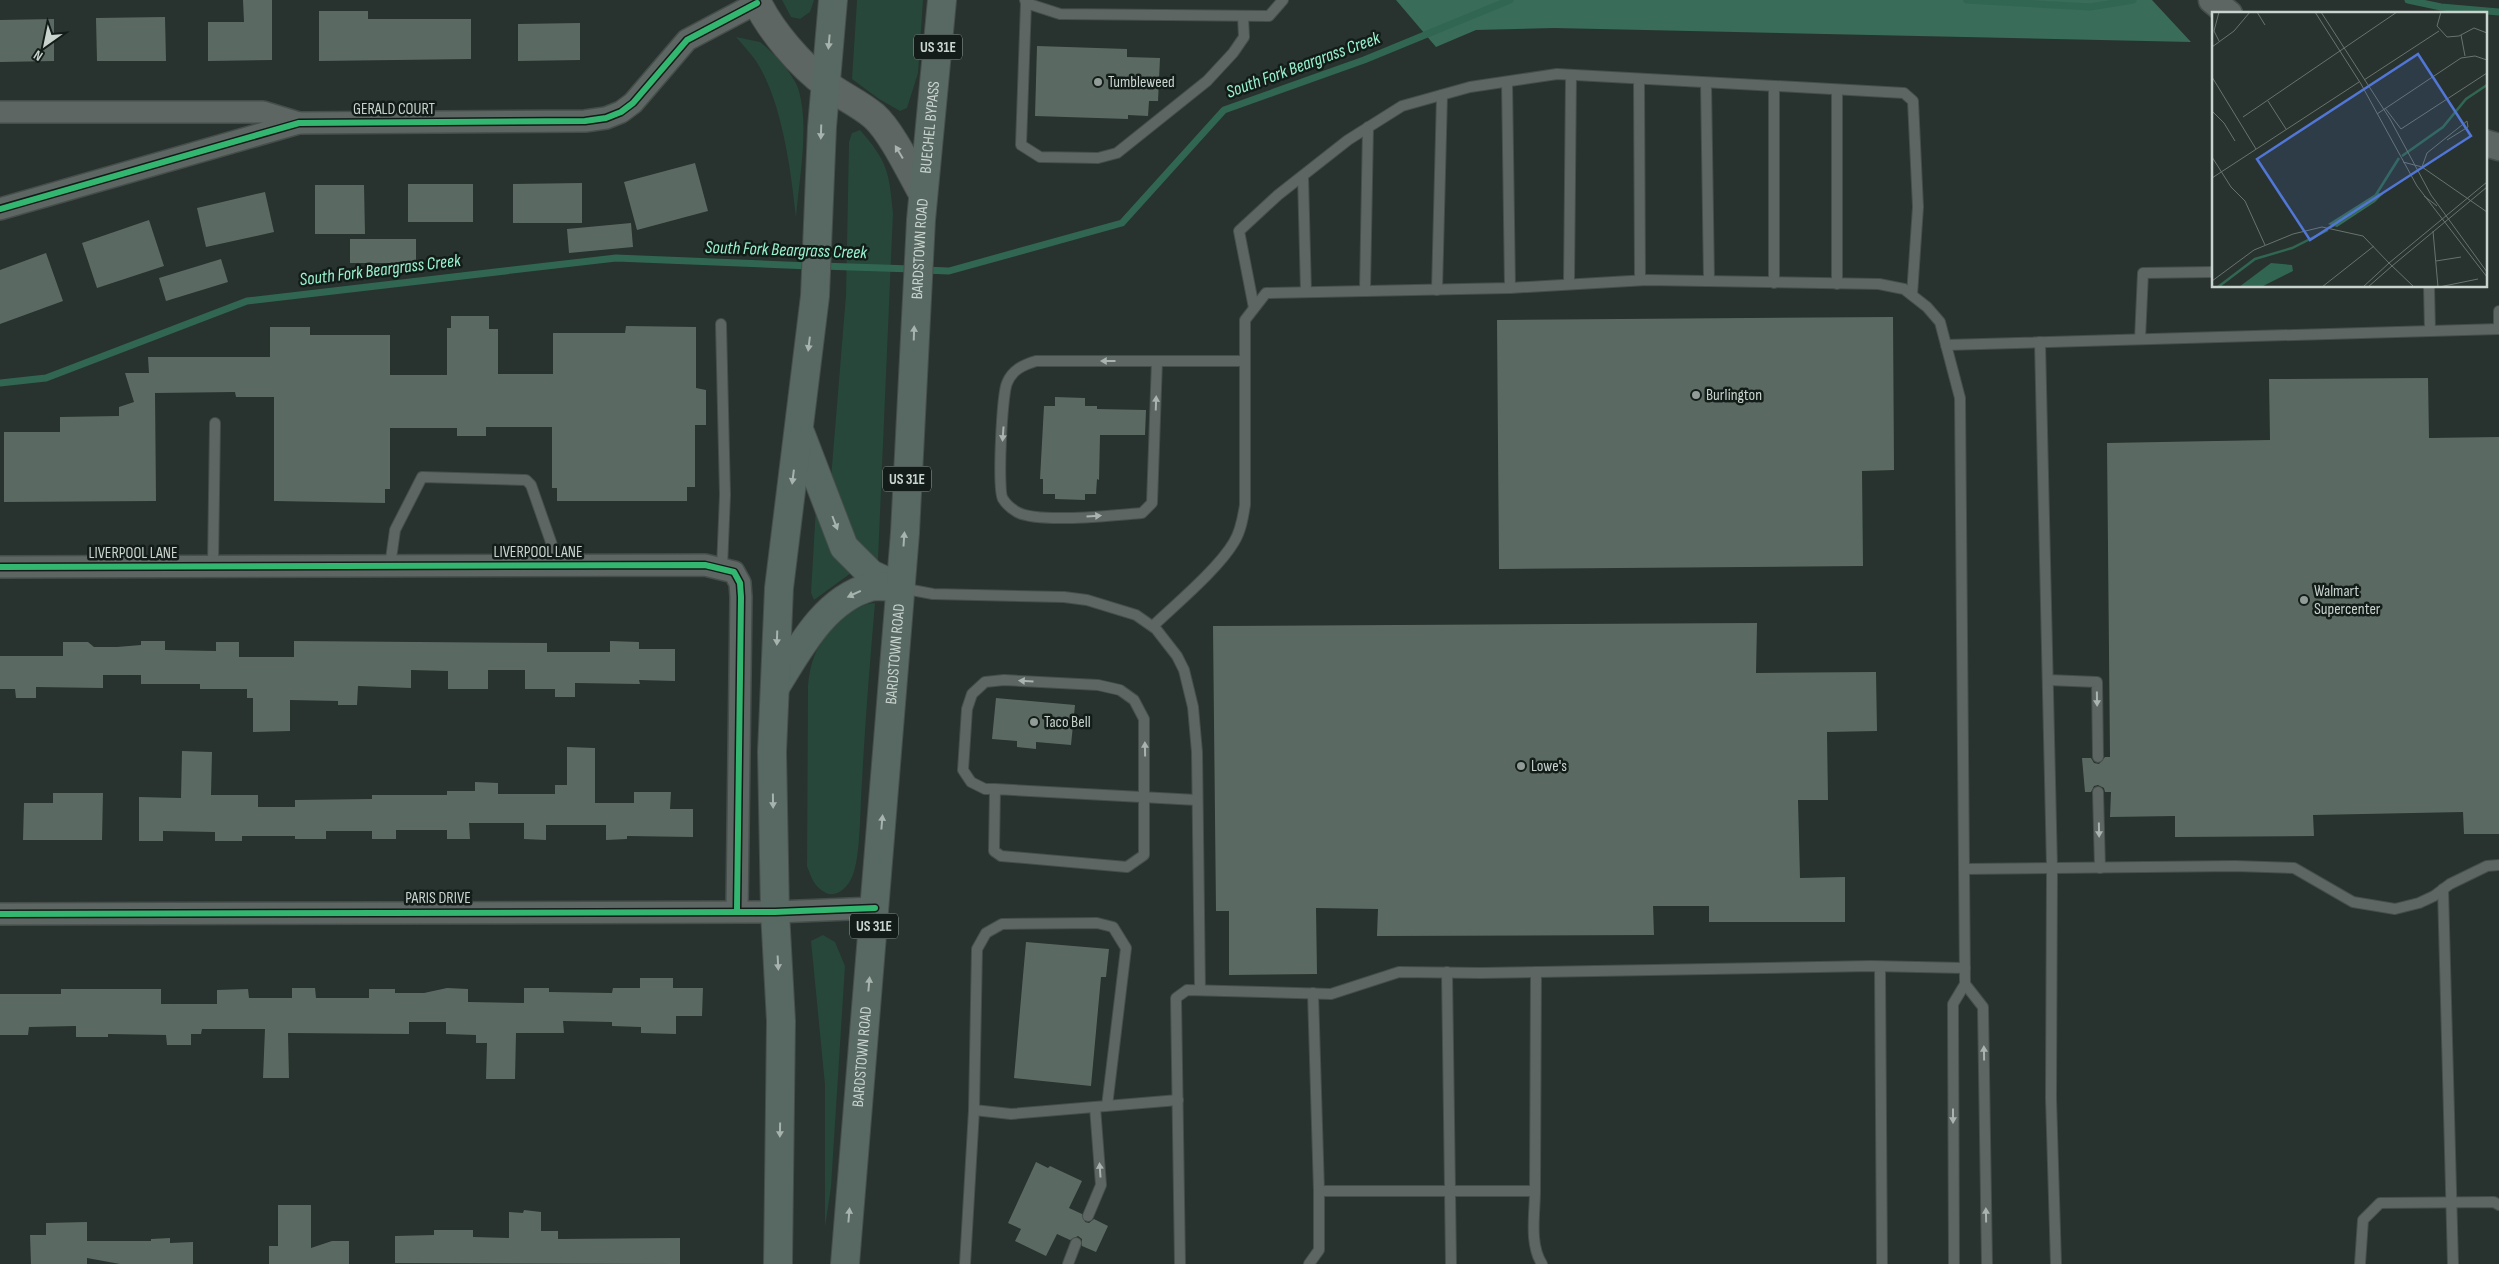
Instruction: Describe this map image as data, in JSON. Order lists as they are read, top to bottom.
{
  "streets": {
    "main road": ["US 31E", "BUECHEL BYPASS", "BARDSTOWN ROAD"],
    "street": ["GERALD COURT", "LIVERPOOL LANE", "PARIS DRIVE"]
  },
  "crossings": [
    ["GERALD COURT", "BARDSTOWN ROAD"],
    ["BUECHEL BYPASS", "BARDSTOWN ROAD"],
    ["BARDSTOWN ROAD", "PARIS DRIVE"]
  ],
  "water": ["South Fork Beargrass Creek"],
  "places": [
    "Tumbleweed",
    "Burlington",
    "Walmart Supercenter",
    "Taco Bell",
    "Lowe's"
  ],
  "north": "bottom left"
}
